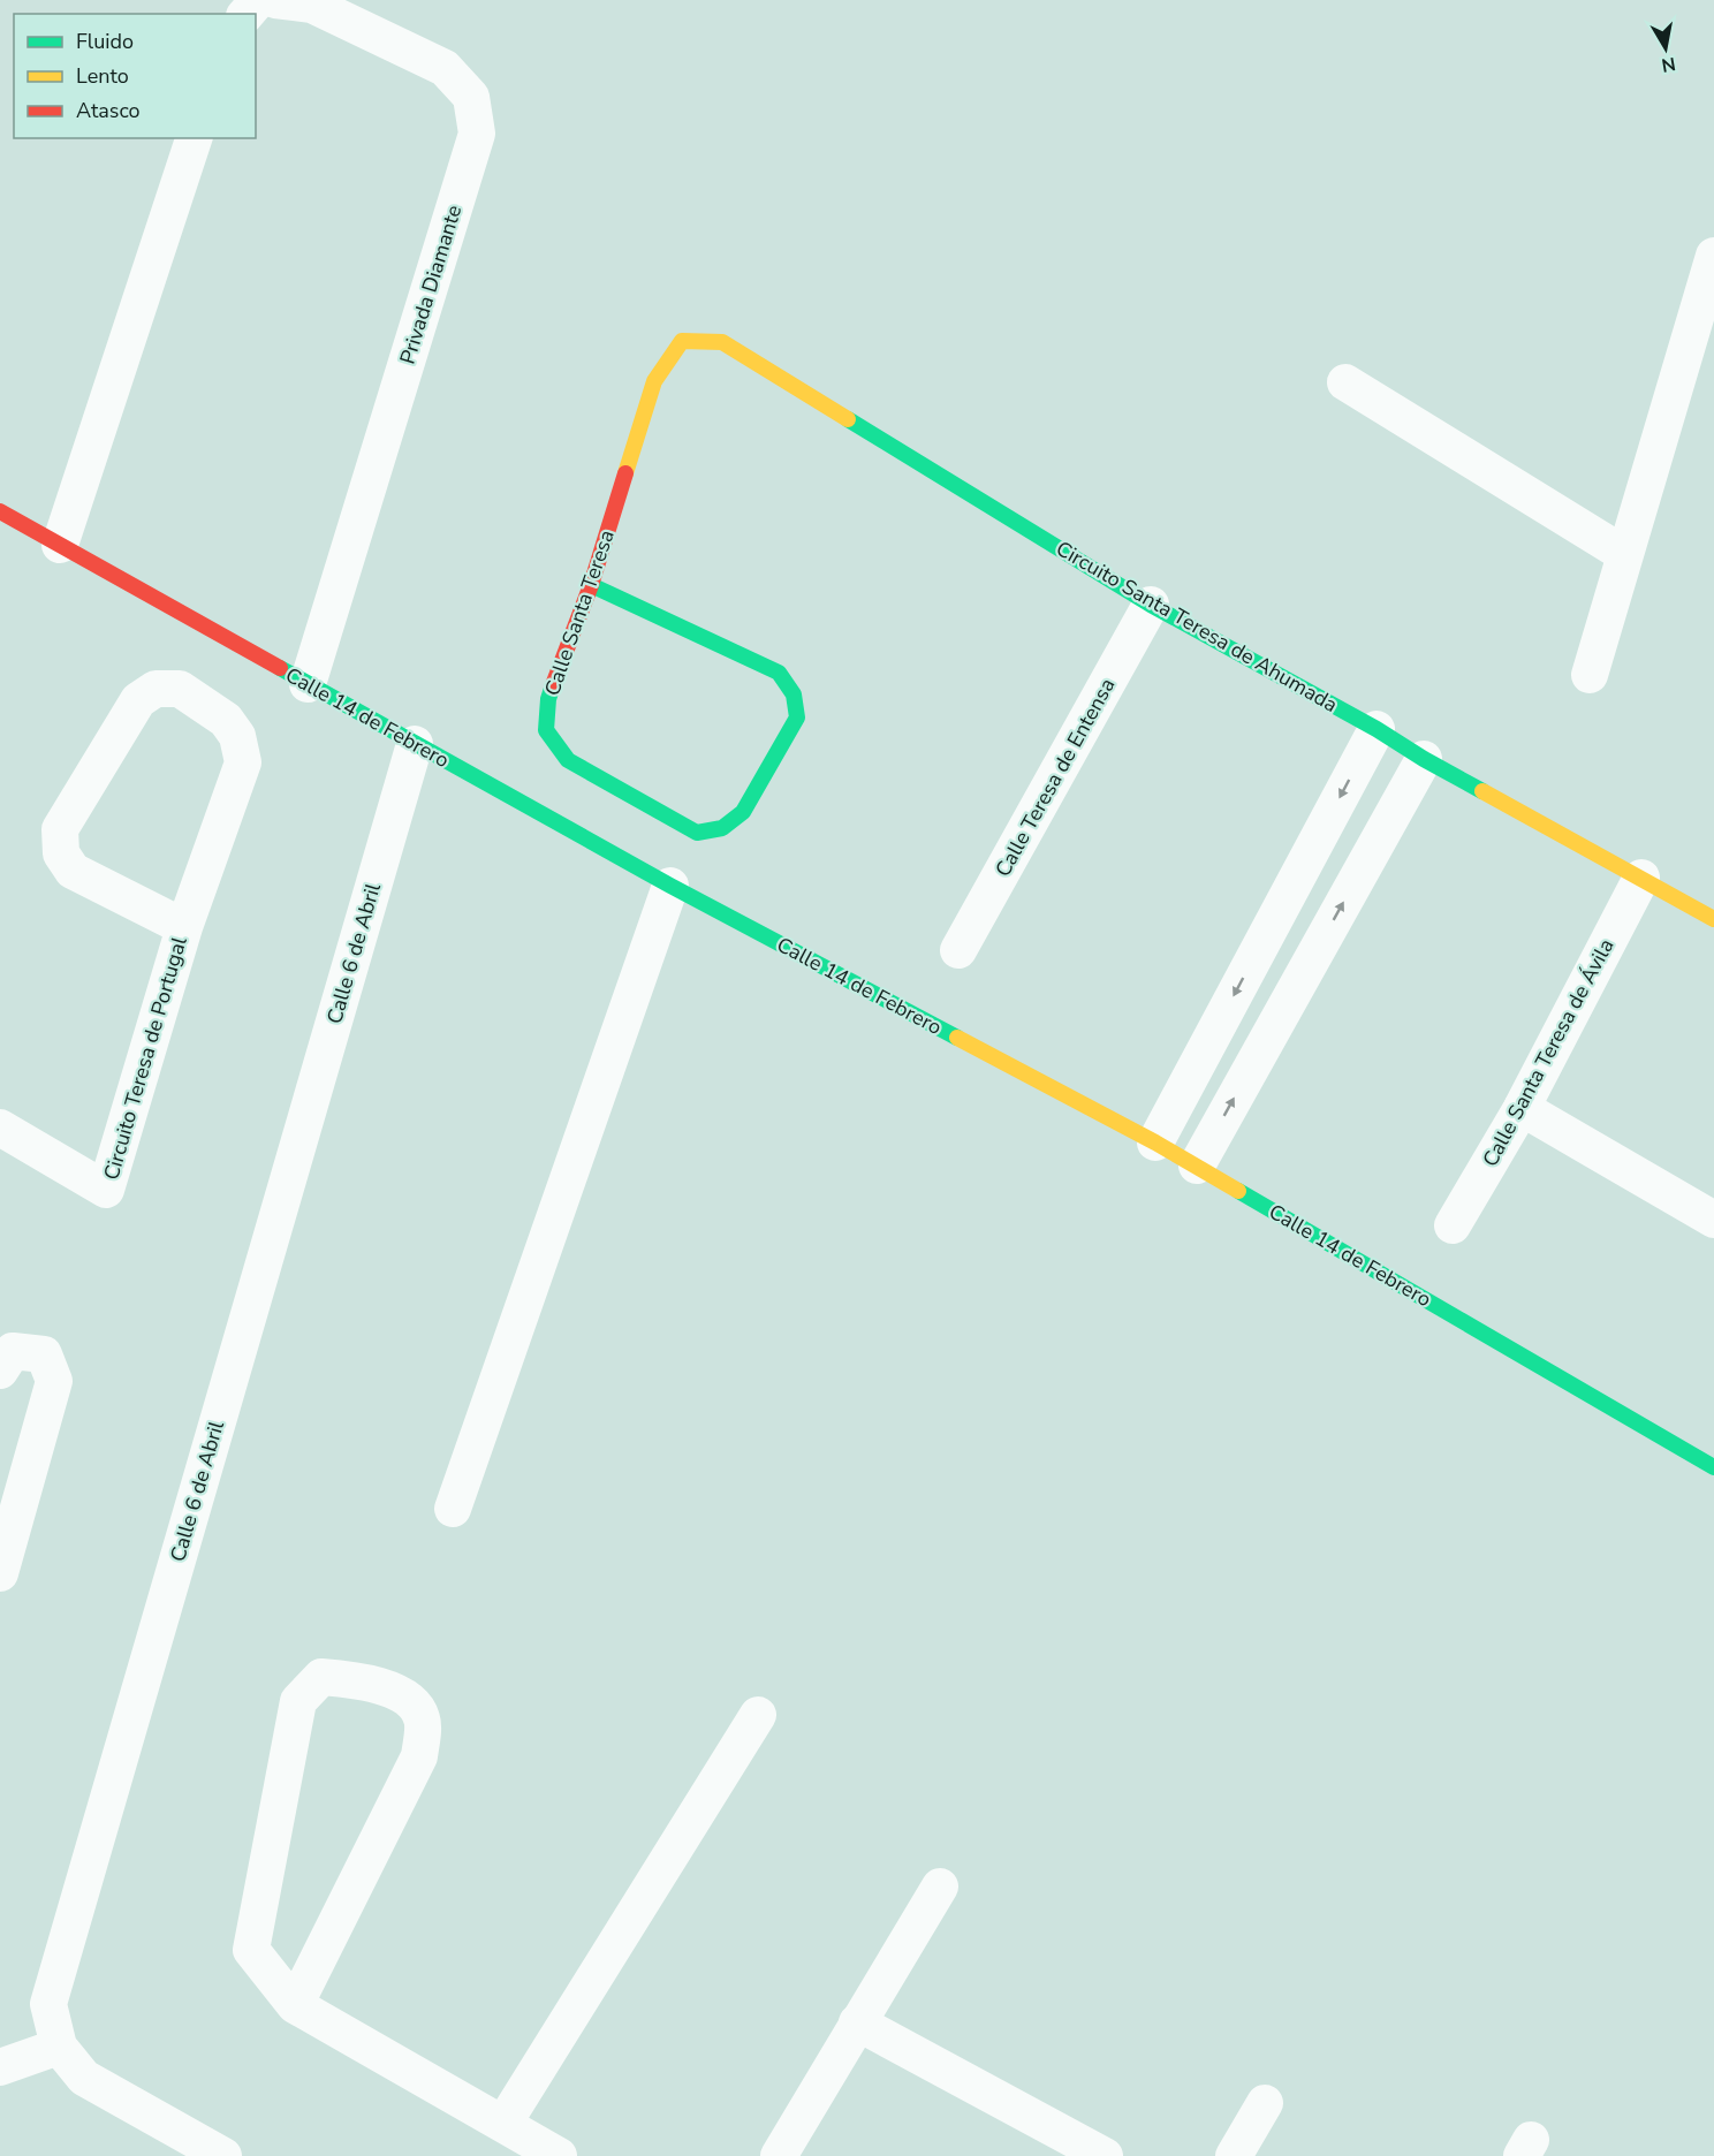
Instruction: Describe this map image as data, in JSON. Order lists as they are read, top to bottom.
{
  "streets": {
    "street": [
      "Privada Diamante",
      "Calle Santa Teresa",
      "Circuito Santa Teresa de Ahumada",
      "Calle 14 de Febrero",
      "Calle Teresa de Entensa",
      "Calle 6 de Abril",
      "Calle Santa Teresa de Ávila",
      "Circuito Teresa de Portugal"
    ]
  },
  "crossings": [
    ["Privada Diamante", "Calle 14 de Febrero"],
    ["Calle Santa Teresa", "Circuito Santa Teresa de Ahumada"],
    ["Circuito Santa Teresa de Ahumada", "Calle Teresa de Entensa"],
    ["Circuito Santa Teresa de Ahumada", "Calle Santa Teresa de Ávila"],
    ["Calle 14 de Febrero", "Calle 6 de Abril"]
  ],
  "legend": ["Fluido", "Lento", "Atasco"],
  "north": "bottom"
}
